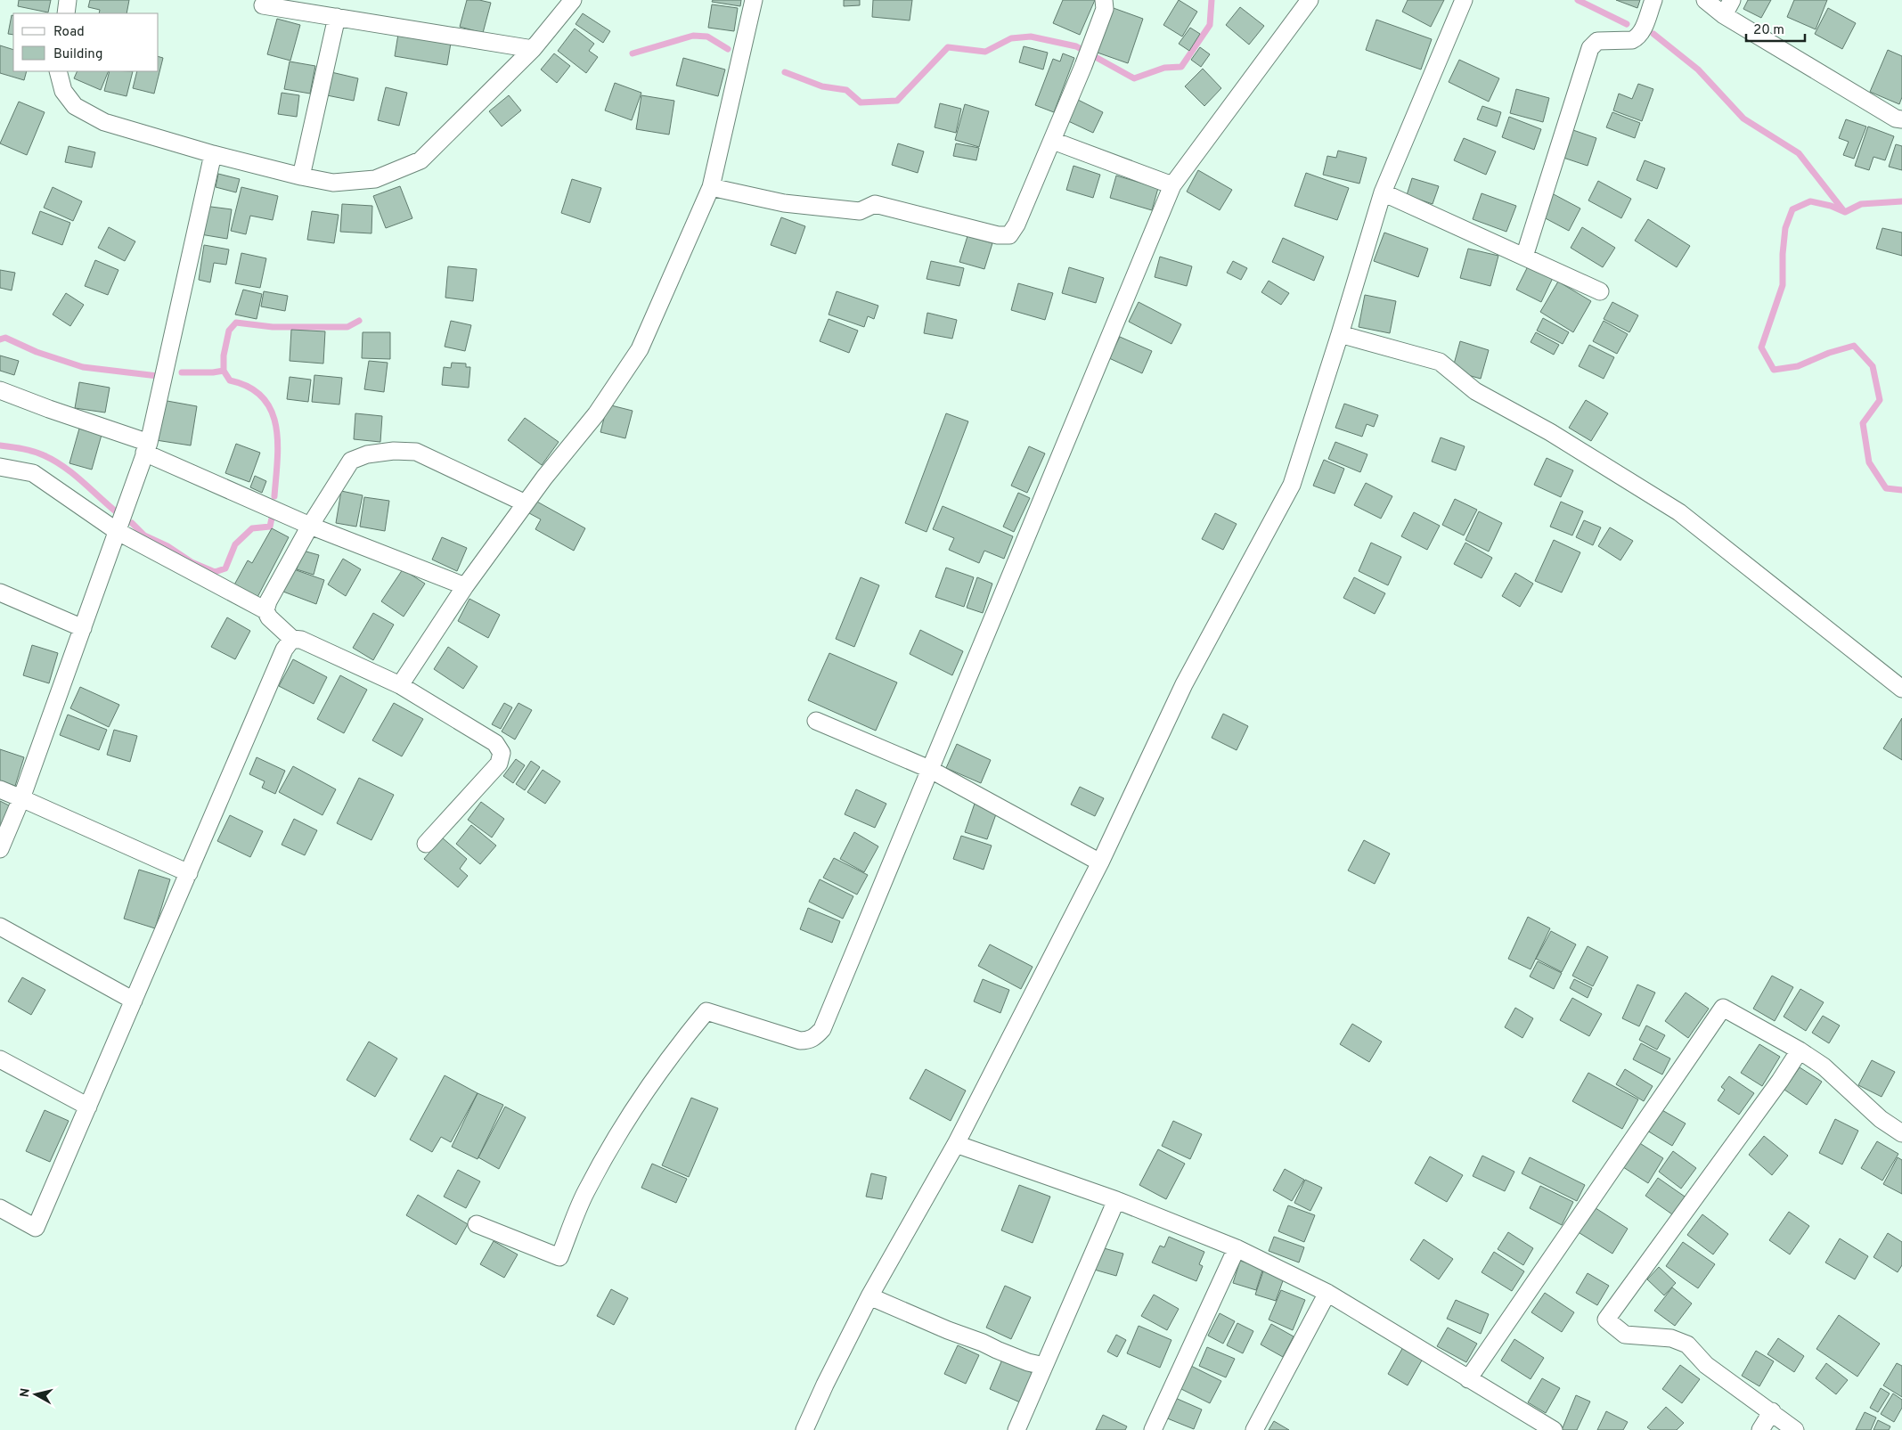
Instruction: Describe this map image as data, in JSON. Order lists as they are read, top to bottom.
{
  "legend": ["Road", "Building"],
  "scale_bar": "20 m",
  "north": "left"
}
